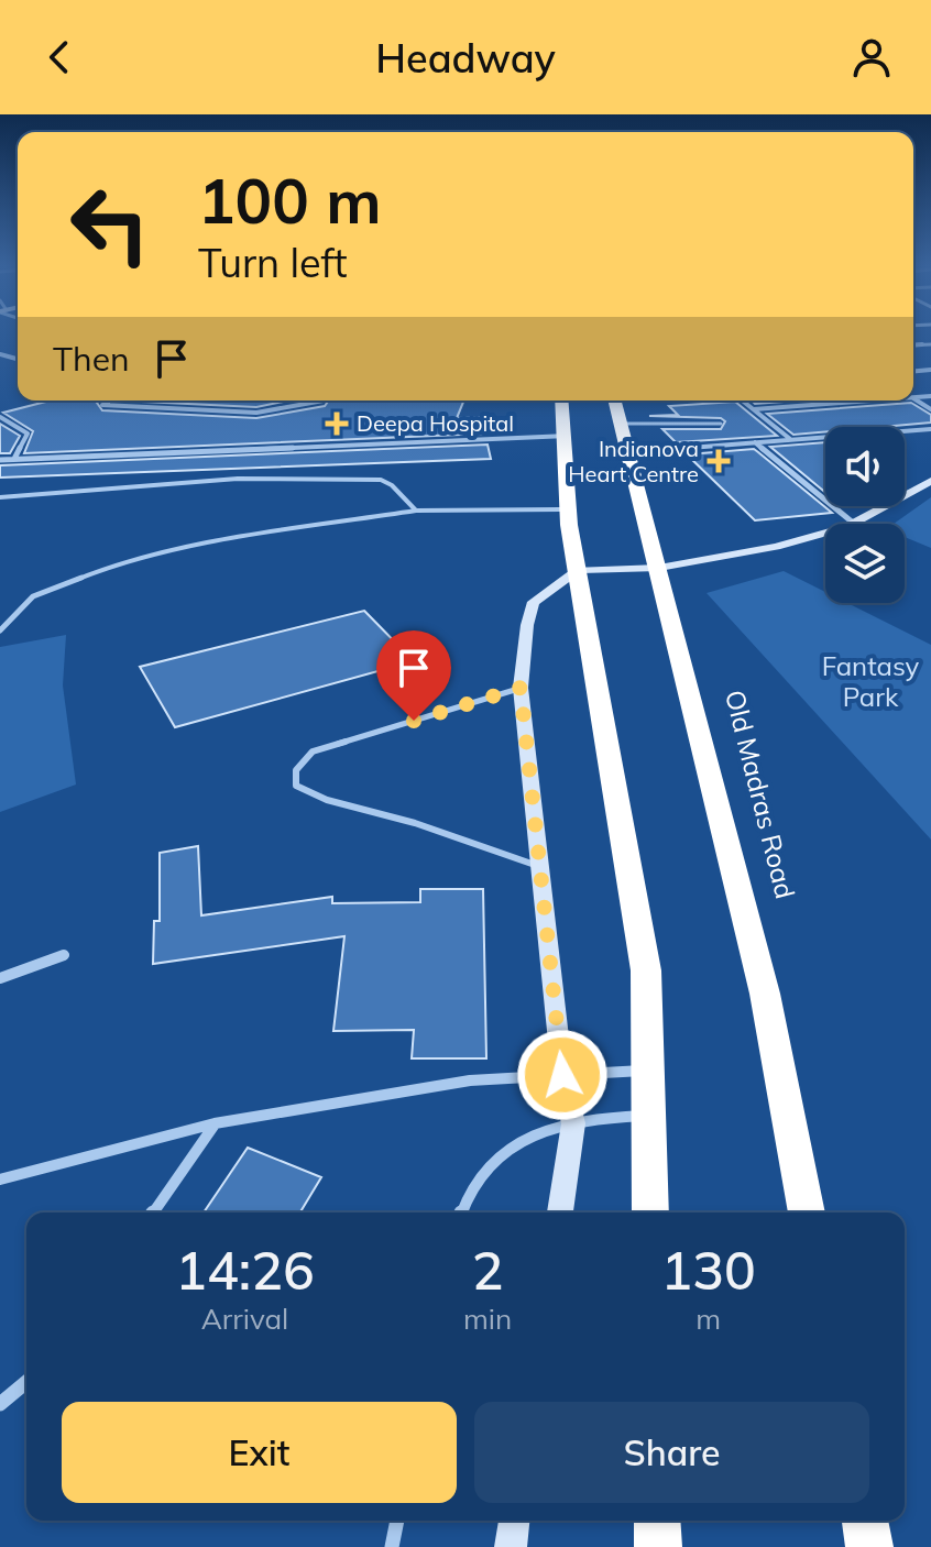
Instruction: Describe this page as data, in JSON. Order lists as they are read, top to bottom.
{
  "streets": {
    "highway": ["Old Madras Road"]
  },
  "parks": ["Fantasy Park"],
  "places": {
    "health": ["Deepa Hospital", "Indianova Heart Centre"]
  },
  "page": {
    "header": "Headway",
    "turn": ["100 m", "Turn left"],
    "then": "Then",
    "eta": [
      "14:26",
      "Arrival",
      "2",
      "min",
      "130",
      "m"
    ],
    "buttons": ["Exit", "Share"]
  }
}
